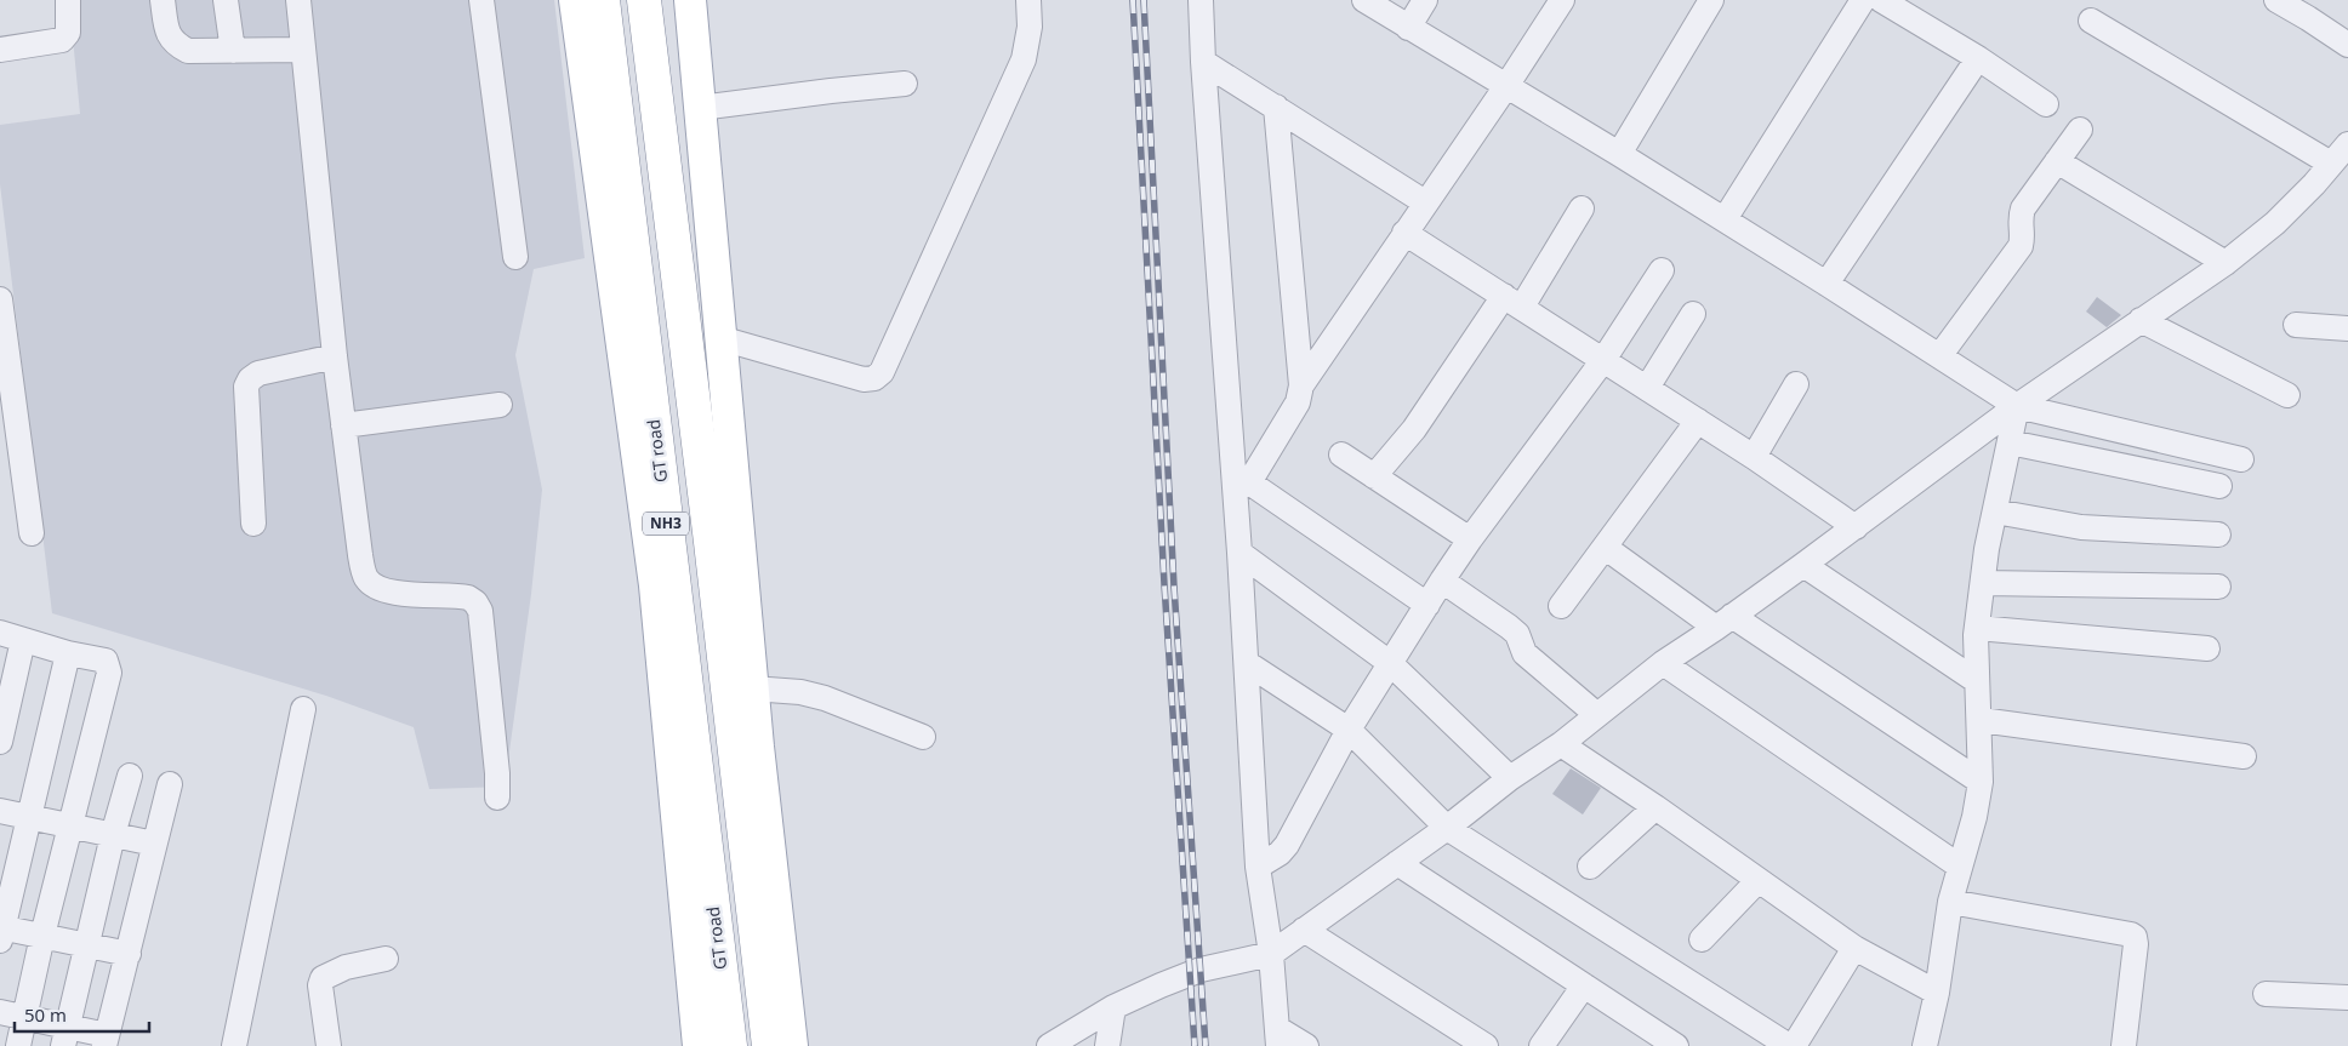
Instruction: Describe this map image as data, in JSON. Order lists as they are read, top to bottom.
{
  "streets": {
    "highway": ["GT road", "NH3"]
  },
  "scale_bar": "50 m"
}
